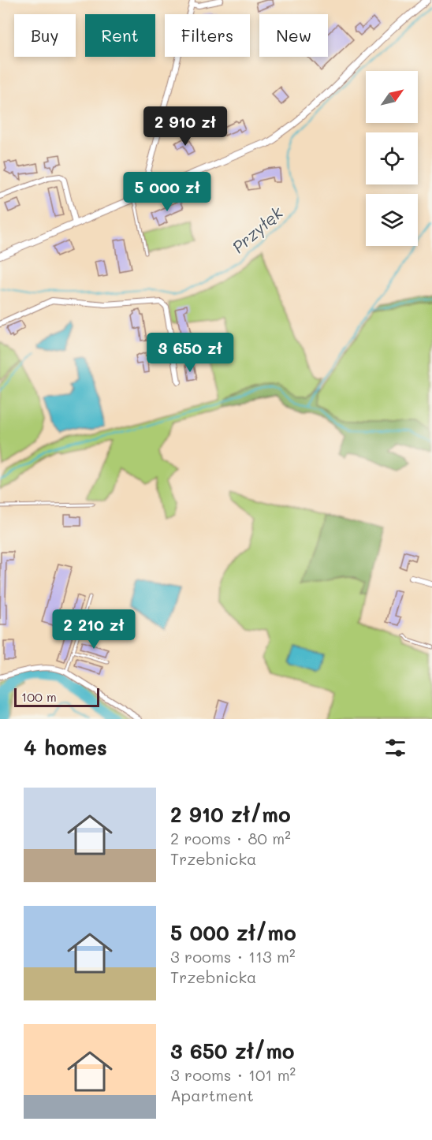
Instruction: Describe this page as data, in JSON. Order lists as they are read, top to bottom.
{
  "water": ["Przyłęk"],
  "scale_bar": "100 m",
  "north": "top right",
  "page": {
    "chip": [
      "Buy",
      "Rent",
      "Filters",
      "New"
    ],
    "price": [
      "2 910 zł",
      "5 000 zł",
      "3 650 zł",
      "2 210 zł"
    ],
    "scale": "100 m",
    "heading": "4 homes",
    "list": [
      {
        "name": "2 910 zł/mo",
        "note": "2 rooms · 80 m² · Trzebnicka"
      },
      {
        "name": "5 000 zł/mo",
        "note": "3 rooms · 113 m² · Trzebnicka"
      },
      {
        "name": "3 650 zł/mo",
        "note": "3 rooms · 101 m² · Apartment"
      }
    ]
  }
}
